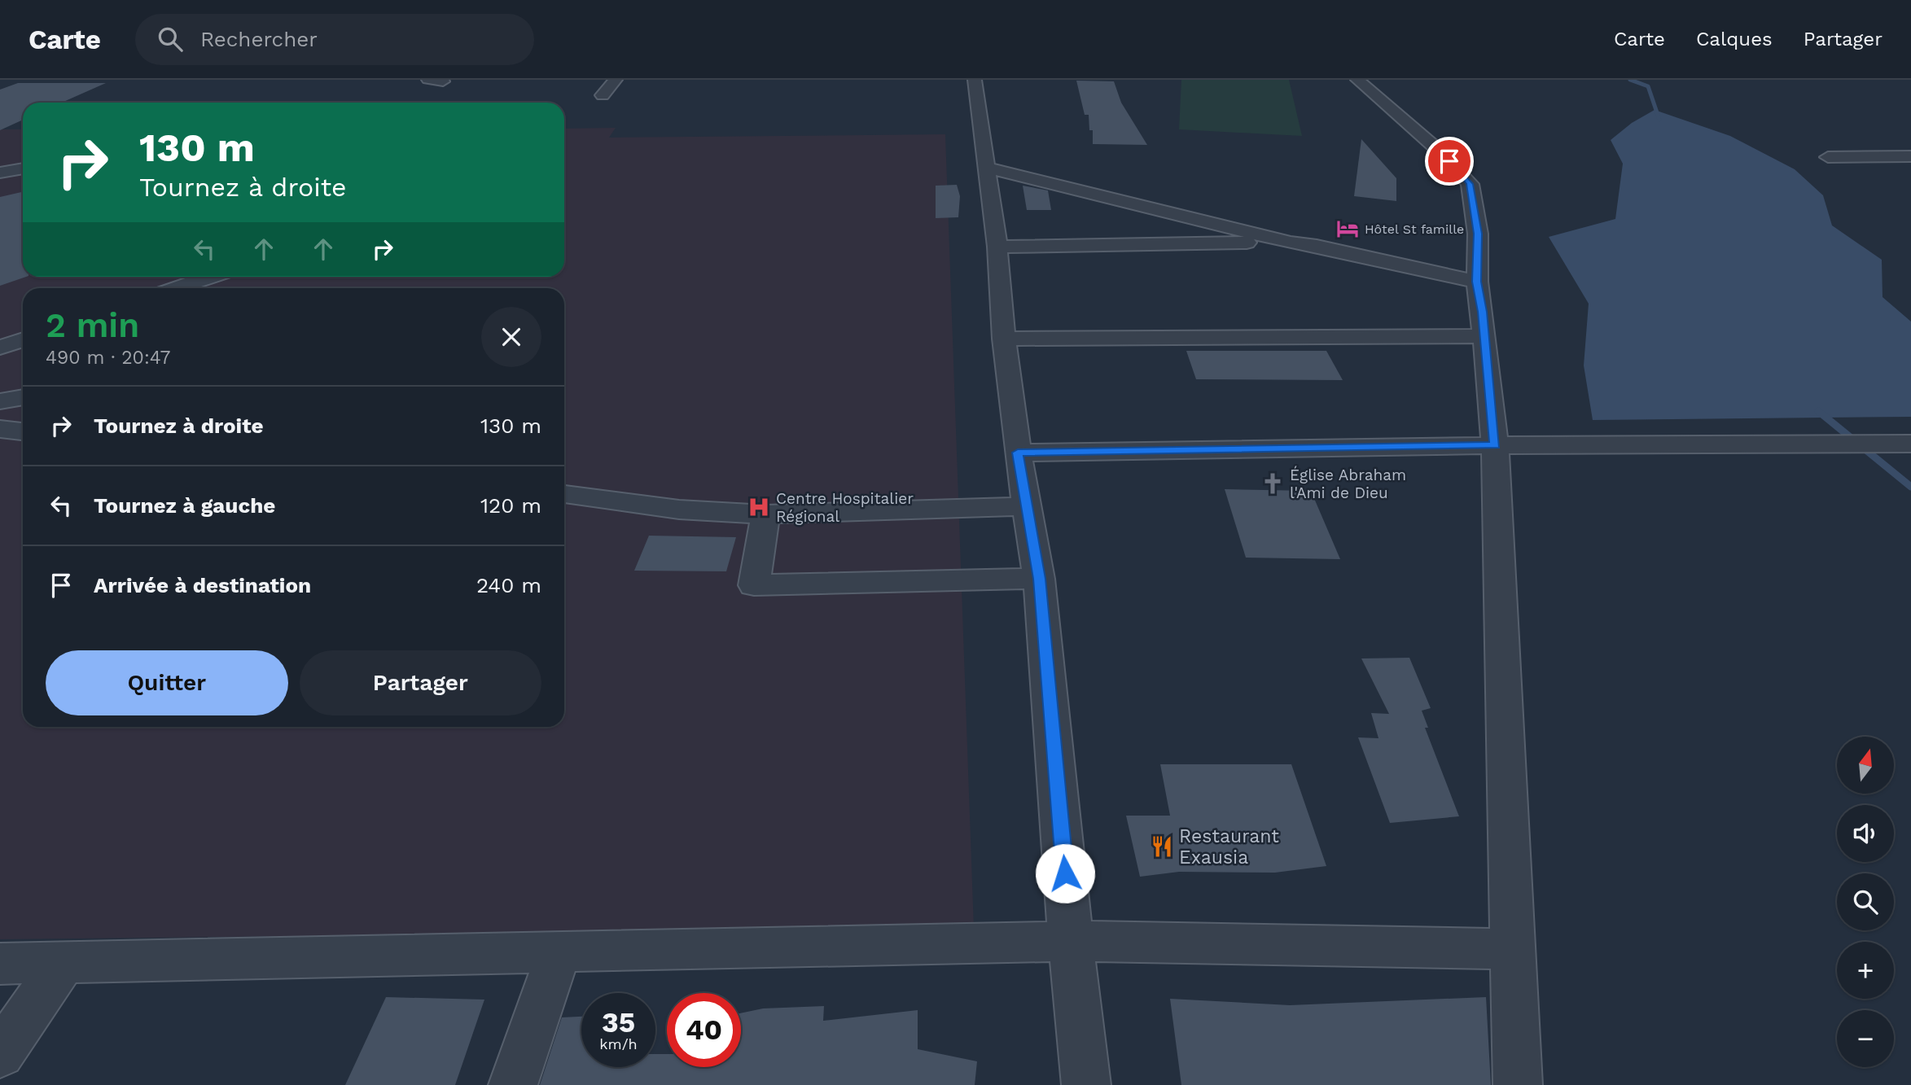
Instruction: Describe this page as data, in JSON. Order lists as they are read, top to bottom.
{
  "places": {
    "hotel": ["Hôtel St famille"],
    "church": ["Église Abraham l'Ami de Dieu"],
    "hospital": ["Centre Hospitalier Régional"],
    "restaurant": ["Restaurant Exausia"]
  },
  "north": "top",
  "page": {
    "header": "Carte",
    "search": "Rechercher",
    "nav": ["Carte", "Calques", "Partager"],
    "turn": ["130 m", "Tournez à droite"],
    "heading": ["2 min", "490 m · 20:47"],
    "list": [
      {
        "name": "Tournez à droite",
        "value": "130 m"
      },
      {
        "name": "Tournez à gauche",
        "value": "120 m"
      },
      {
        "name": "Arrivée à destination",
        "value": "240 m"
      }
    ],
    "buttons": ["Quitter", "Partager"],
    "map_buttons": ["+", "−"],
    "speed": "35 km/h",
    "limit": "40"
  }
}
